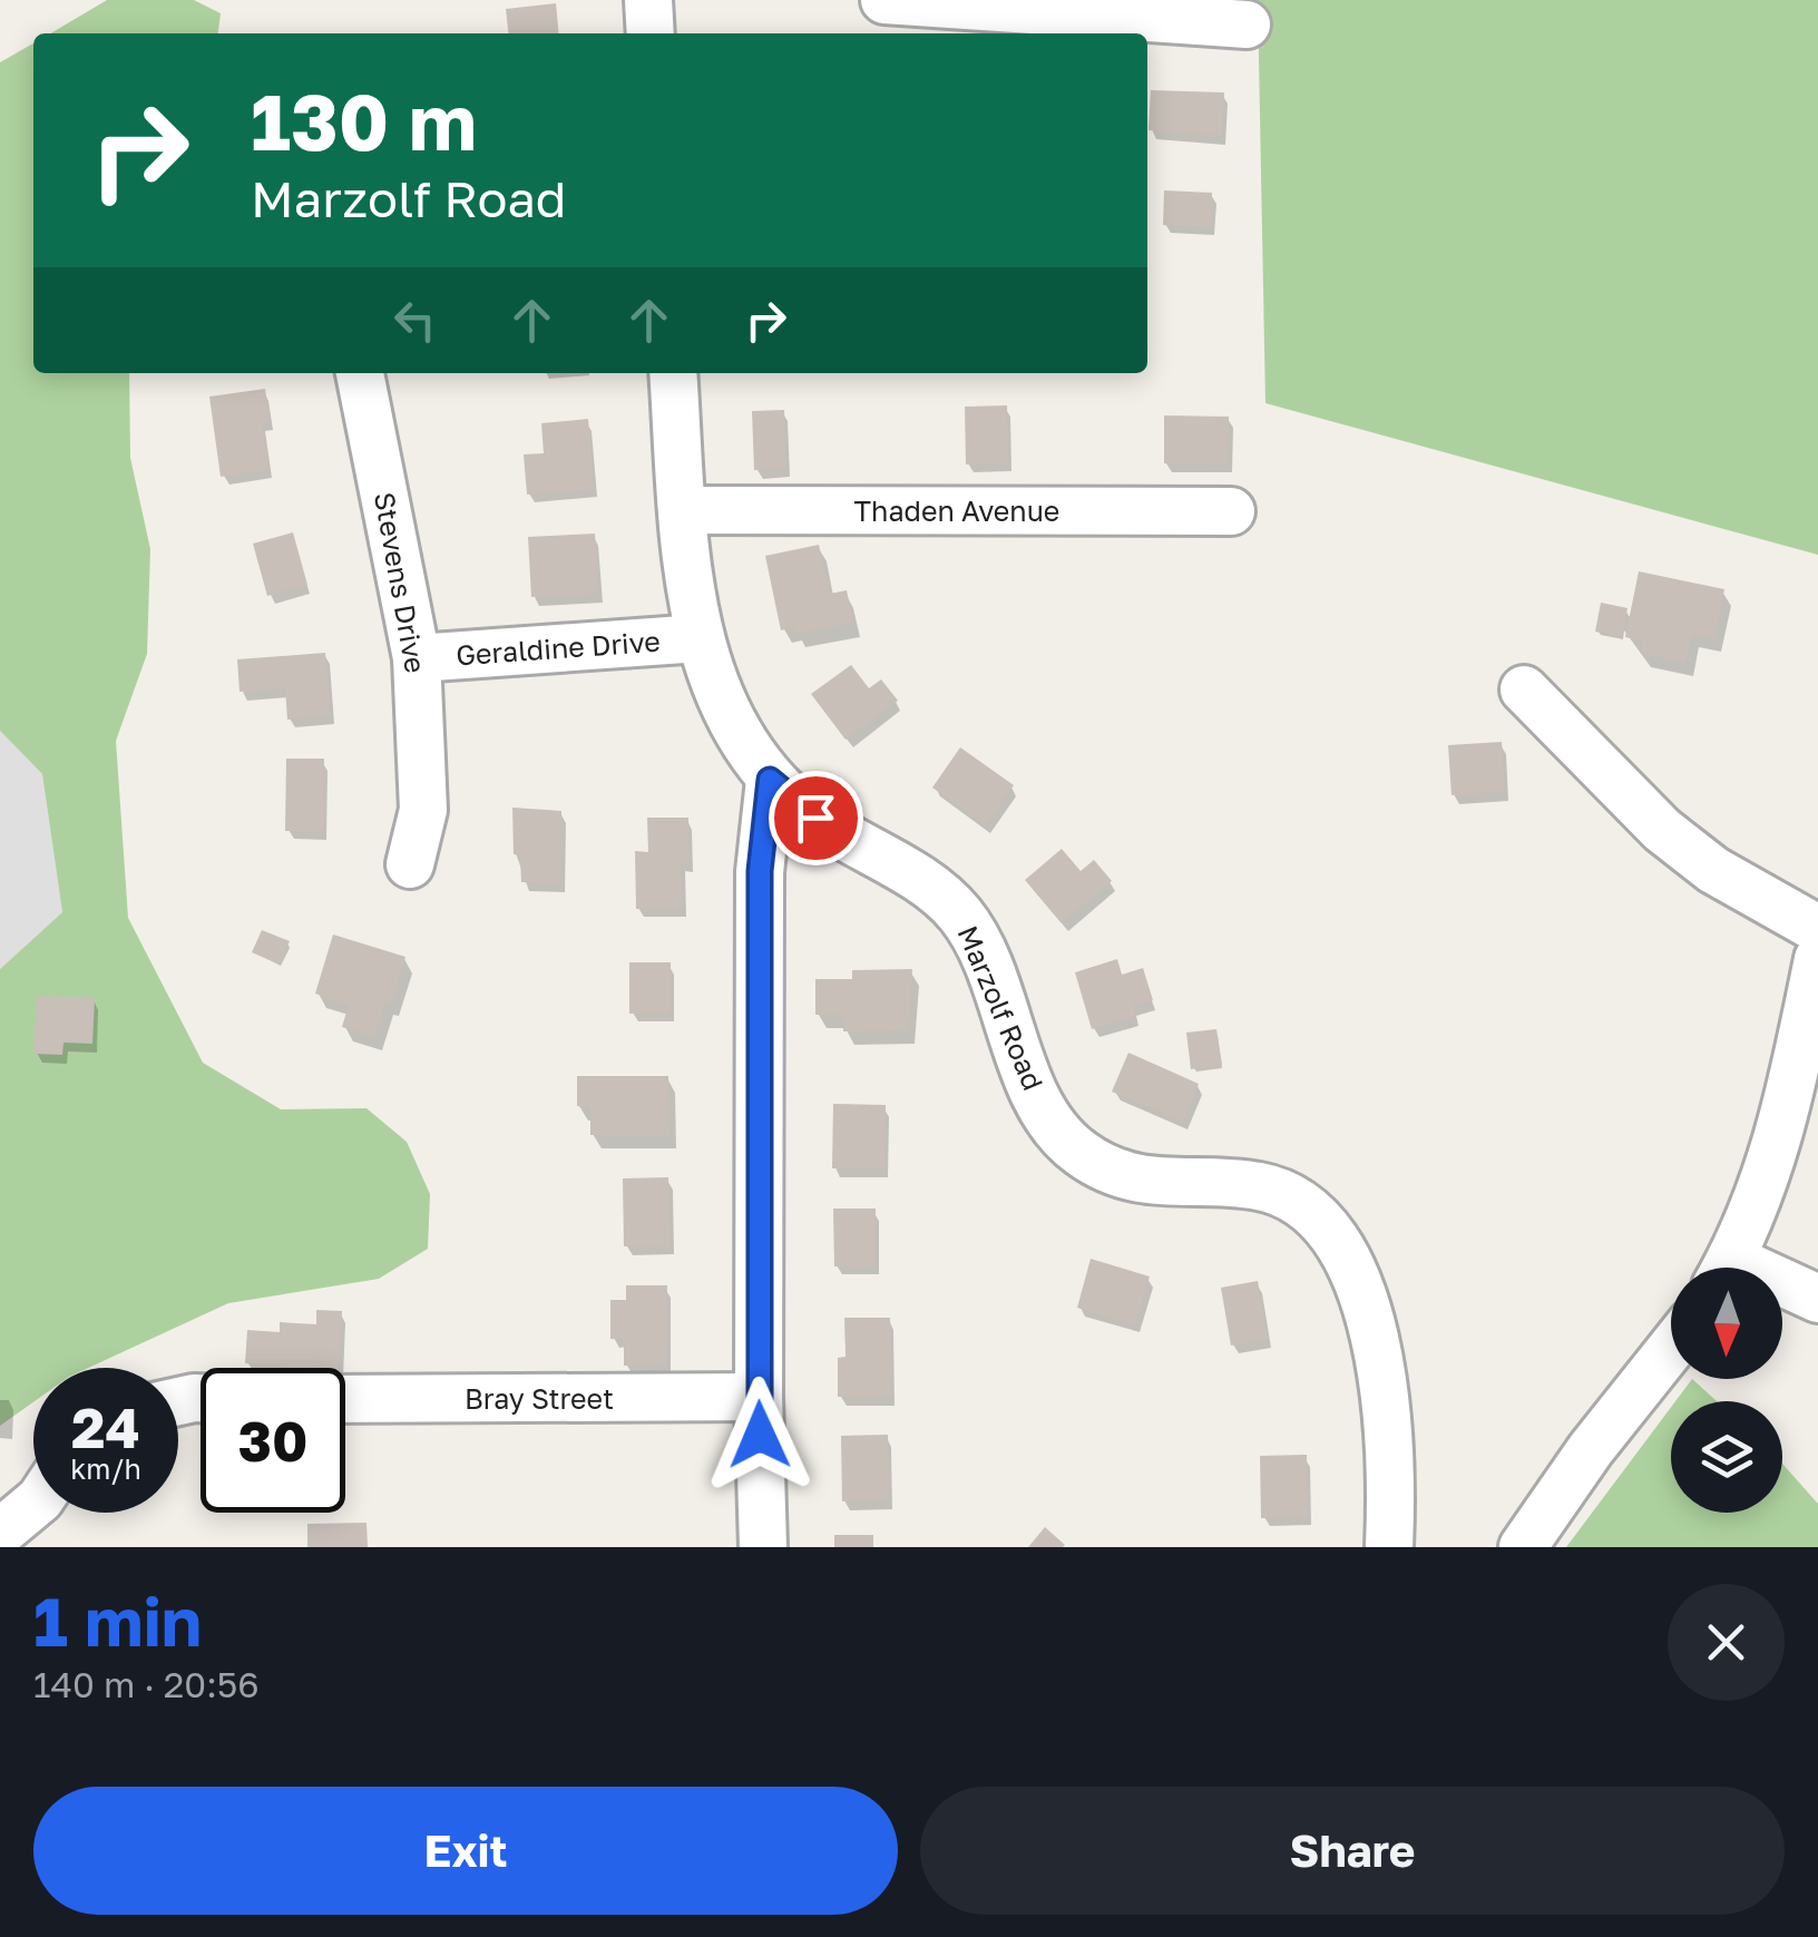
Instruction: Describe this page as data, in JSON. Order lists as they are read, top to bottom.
{
  "streets": {
    "street": [
      "Thaden Avenue",
      "Stevens Drive",
      "Geraldine Drive",
      "Marzolf Road",
      "Bray Street"
    ]
  },
  "crossings": [
    ["Thaden Avenue", "Marzolf Road"],
    ["Stevens Drive", "Geraldine Drive"],
    ["Geraldine Drive", "Marzolf Road"]
  ],
  "north": "bottom",
  "page": {
    "turn": ["130 m", "Marzolf Road"],
    "speed": "24 km/h",
    "limit": "30",
    "heading": ["1 min", "140 m · 20:56"],
    "buttons": ["Exit", "Share"]
  }
}
